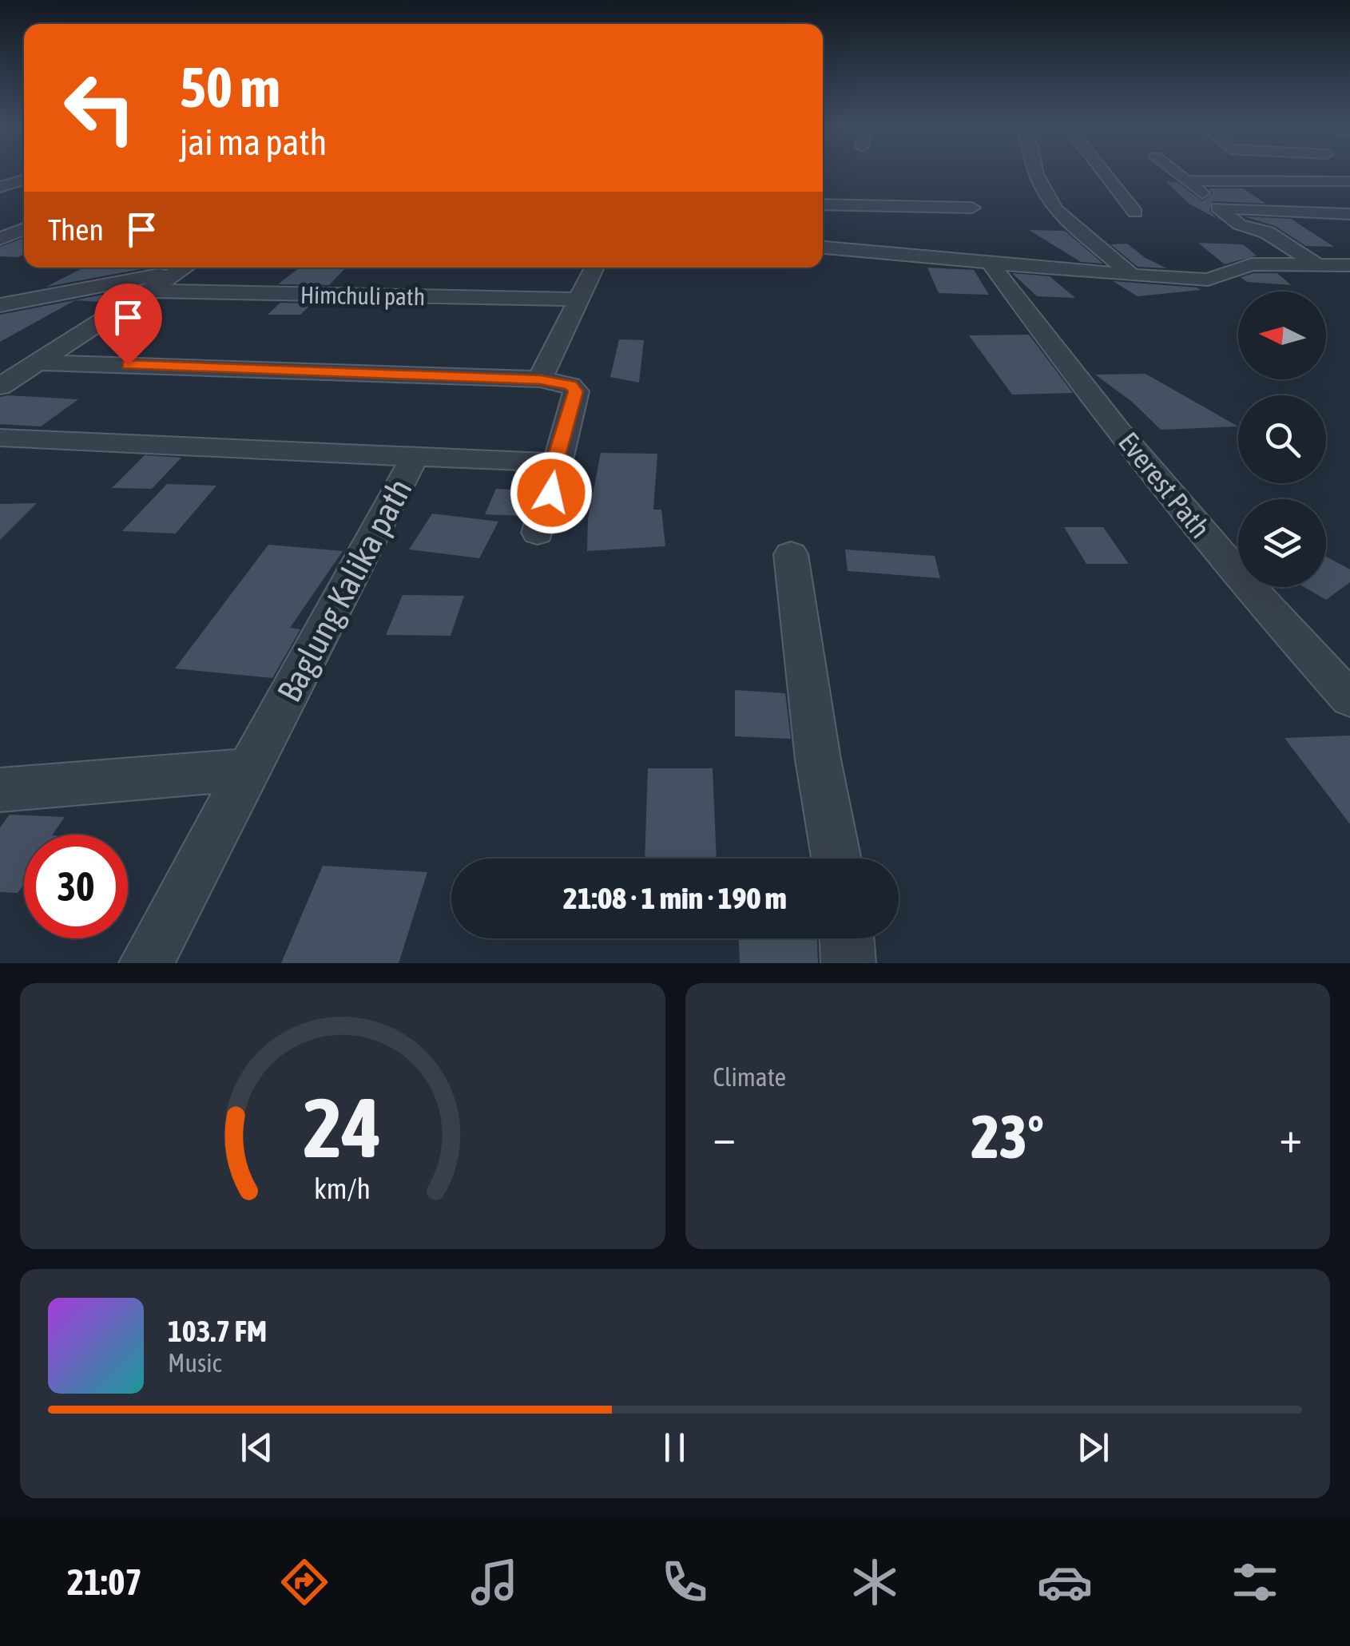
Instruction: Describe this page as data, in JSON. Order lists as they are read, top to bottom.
{
  "streets": {
    "street": ["Himchuli path", "Everest Path", "Baglung Kalika path"]
  },
  "north": "left",
  "page": {
    "turn": ["50 m", "jai ma path"],
    "then": "Then",
    "limit": "30",
    "trip": "21:08 · 1 min · 190 m",
    "tile": "Climate",
    "heat": ["−", "23°", "+"],
    "song": ["103.7 FM", "Music"],
    "tabs": "21:07",
    "gauge": ["24", "km/h"]
  }
}
